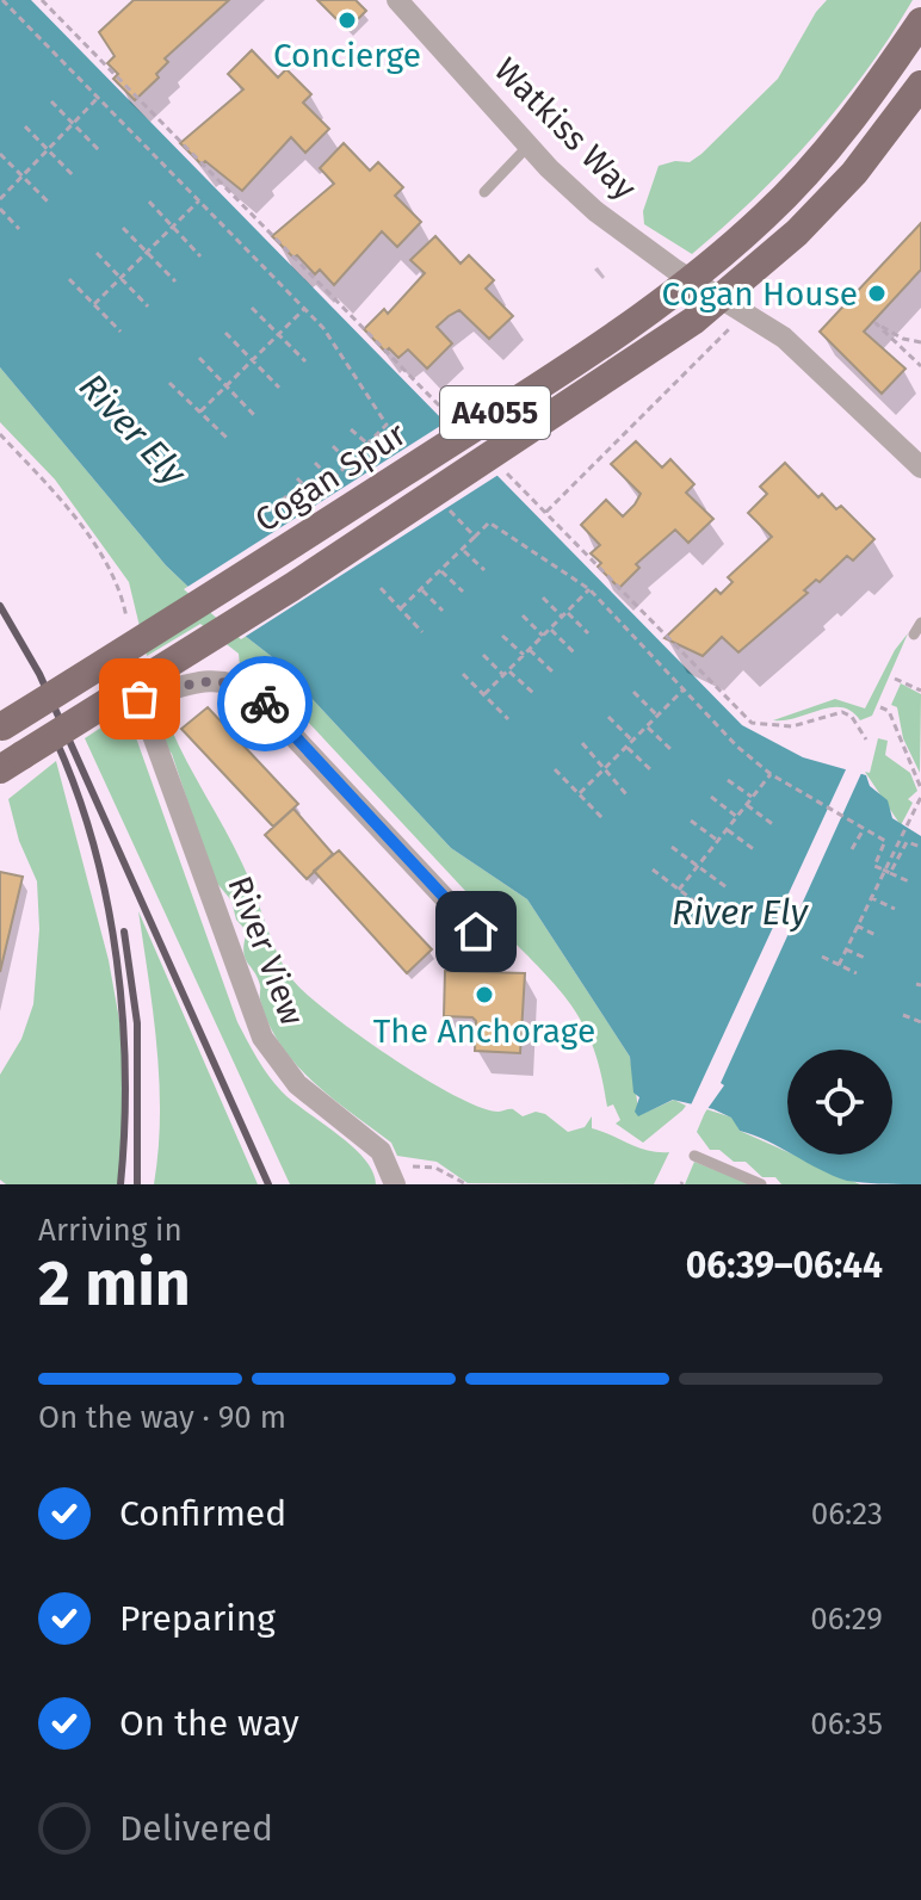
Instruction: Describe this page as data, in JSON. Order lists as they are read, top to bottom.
{
  "streets": {
    "main road": ["A4055", "Cogan Spur"],
    "street": ["Watkiss Way", "River View"]
  },
  "water": ["River Ely"],
  "places": ["Concierge", "Cogan House", "The Anchorage"],
  "page": {
    "heading": ["2 min", "Arriving in", "06:39–06:44"],
    "bar": "On the way · 90 m",
    "list": [
      ["Confirmed", "06:23"],
      ["Preparing", "06:29"],
      ["On the way", "06:35"],
      "Delivered"
    ]
  }
}
